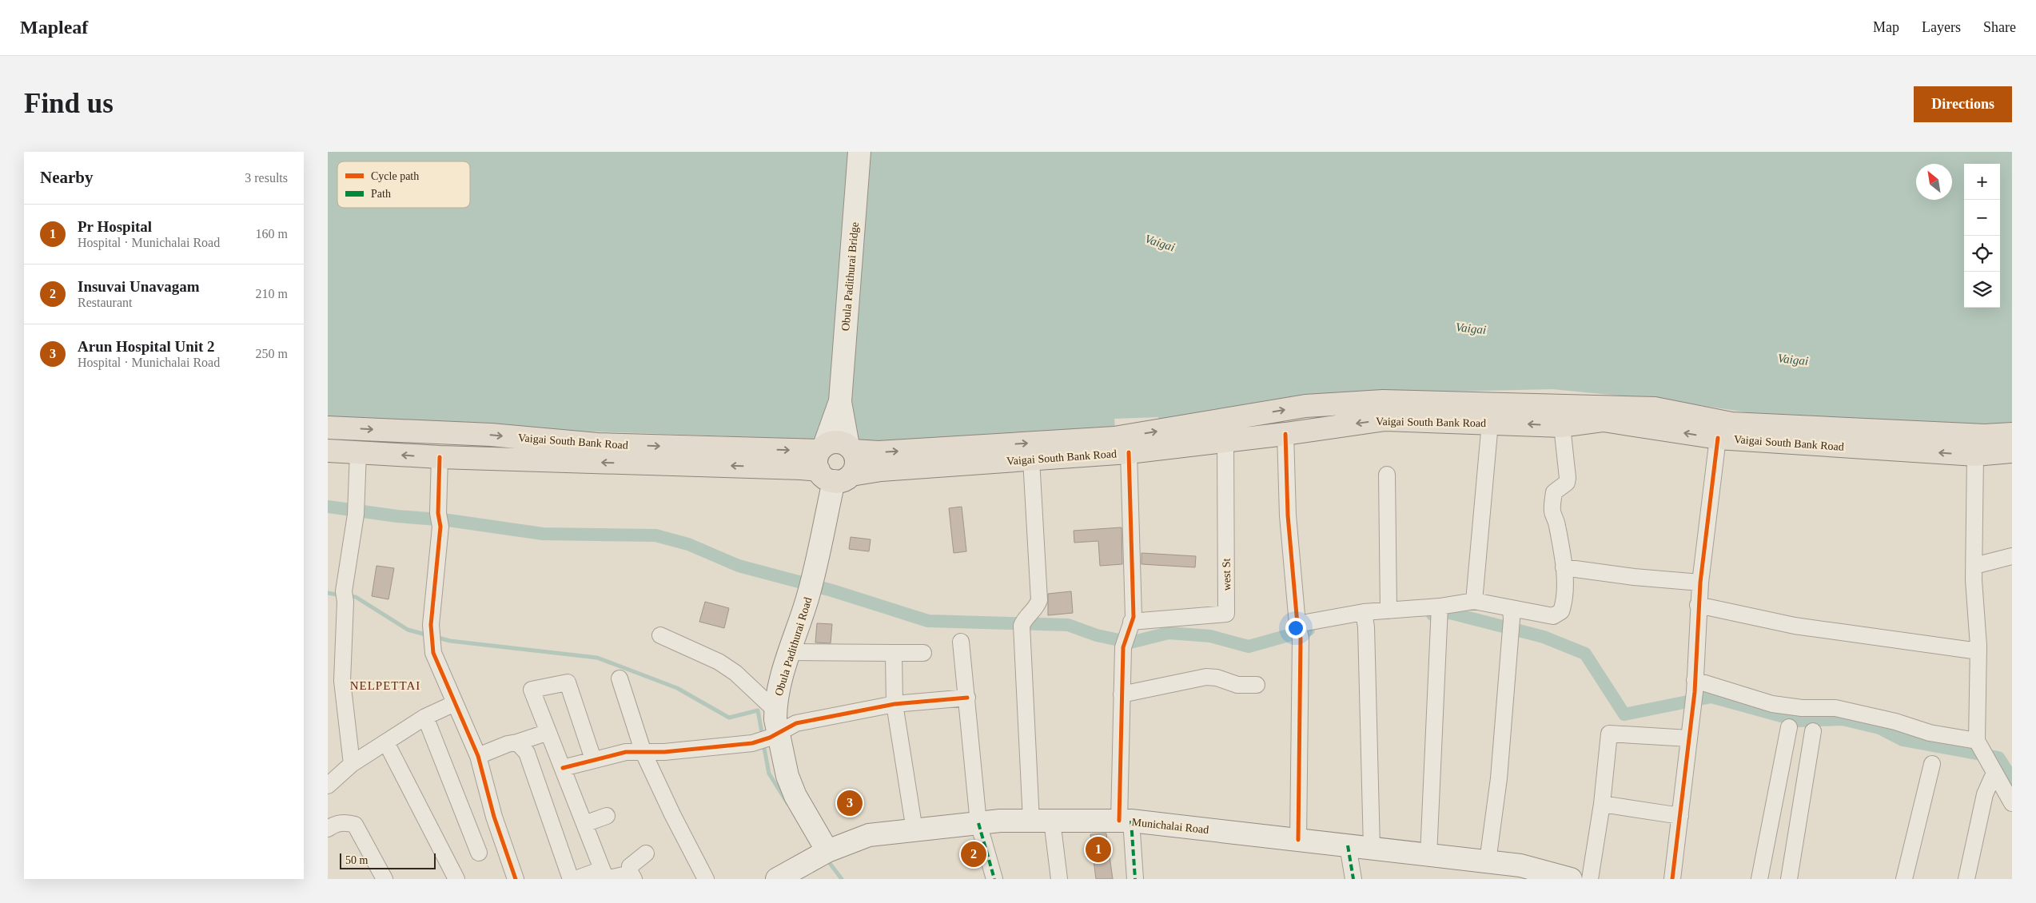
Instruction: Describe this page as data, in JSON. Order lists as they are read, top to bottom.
{
  "streets": {
    "main road": [
      "Obula Padithurai Bridge",
      "Vaigai South Bank Road",
      "Obula Padithurai Road",
      "Munichalai Road"
    ],
    "street": ["west St"]
  },
  "crossings": [
    ["Obula Padithurai Bridge", "Vaigai South Bank Road"],
    ["Obula Padithurai Bridge", "Obula Padithurai Road"],
    ["Vaigai South Bank Road", "west St"],
    ["Vaigai South Bank Road", "Obula Padithurai Road"],
    ["Obula Padithurai Road", "Munichalai Road"]
  ],
  "districts": ["NELPETTAI"],
  "water": ["Vaigai"],
  "legend": ["Cycle path", "Path"],
  "scale_bar": "50 m",
  "north": "top left",
  "page": {
    "header": "Mapleaf",
    "nav": ["Map", "Layers", "Share"],
    "buttons": "Directions",
    "title": "Find us",
    "heading": ["Nearby", "3 results"],
    "map_buttons": ["+", "−"],
    "list": [
      {
        "mark": "1",
        "name": "Pr Hospital",
        "note": "Hospital · Munichalai Road",
        "value": "160 m"
      },
      {
        "mark": "2",
        "name": "Insuvai Unavagam",
        "note": "Restaurant",
        "value": "210 m"
      },
      {
        "mark": "3",
        "name": "Arun Hospital Unit 2",
        "note": "Hospital · Munichalai Road",
        "value": "250 m"
      }
    ],
    "pins": ["3", "1", "2"],
    "scale": "50 m"
  }
}
